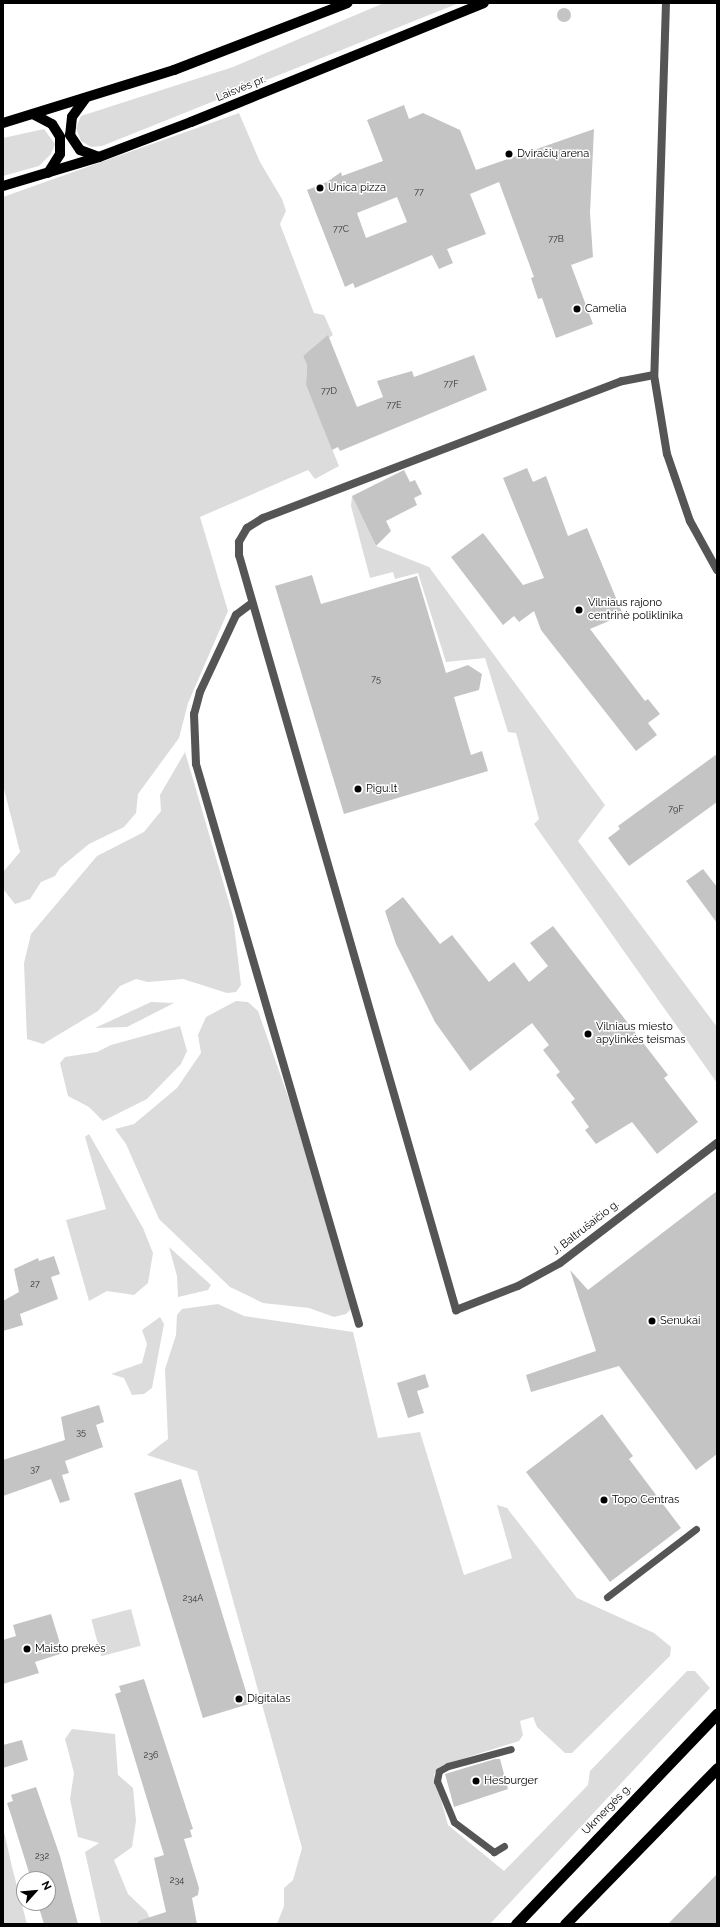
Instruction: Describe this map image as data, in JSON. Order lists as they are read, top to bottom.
{
  "streets": {
    "highway": ["Ukmergės g."],
    "main road": ["Laisvės pr."],
    "street": ["J. Baltrušaičio g."]
  },
  "places": [
    "Dviračių arena",
    "Unica pizza",
    "Camelia",
    "Vilniaus rajono centrinė poliklinika",
    "Pigu.lt",
    "Vilniaus miesto apylinkės teismas",
    "Senukai",
    "Topo Centras",
    "Maisto prekės",
    "Digitalas",
    "Hesburger"
  ],
  "house_numbers": [
    "77",
    "77C",
    "77B",
    "77F",
    "77D",
    "77E",
    "75",
    "79F",
    "27",
    "35",
    "37",
    "234A",
    "236",
    "232",
    "234"
  ],
  "north": "top right"
}
